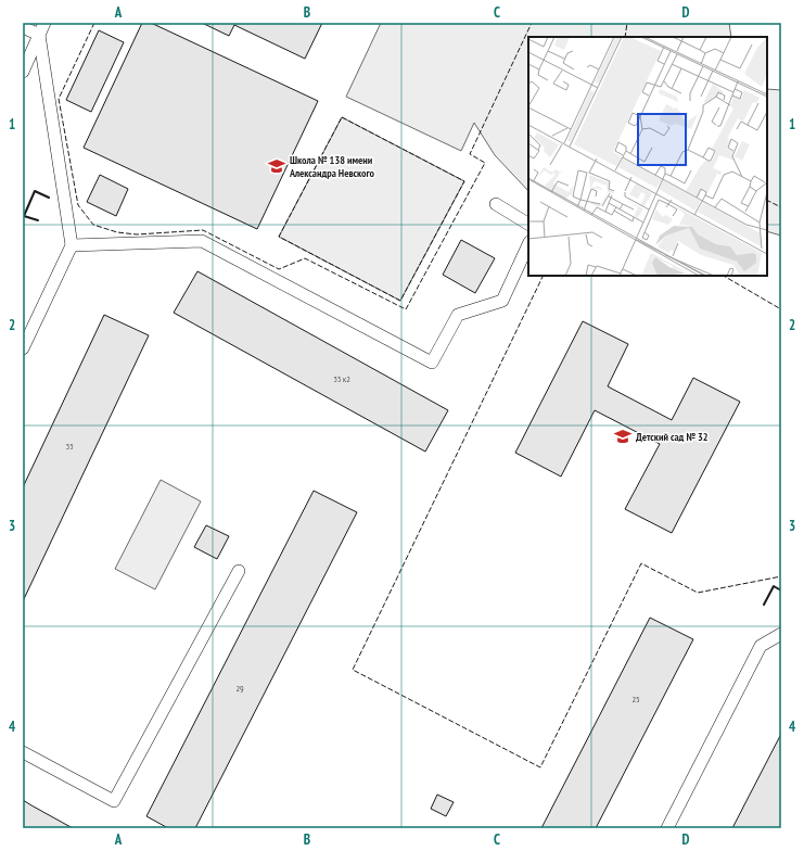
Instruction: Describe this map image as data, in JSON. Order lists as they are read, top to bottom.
{
  "places": {
    "school or university": ["Школа № 138 имени Александра Невского", "Детский сад № 32"]
  },
  "house_numbers": [
    "33 к2",
    "33",
    "29",
    "25"
  ],
  "grid": {
    "columns": [
      "A",
      "B",
      "C",
      "D"
    ],
    "rows": [
      "1",
      "2",
      "3",
      "4"
    ]
  }
}
